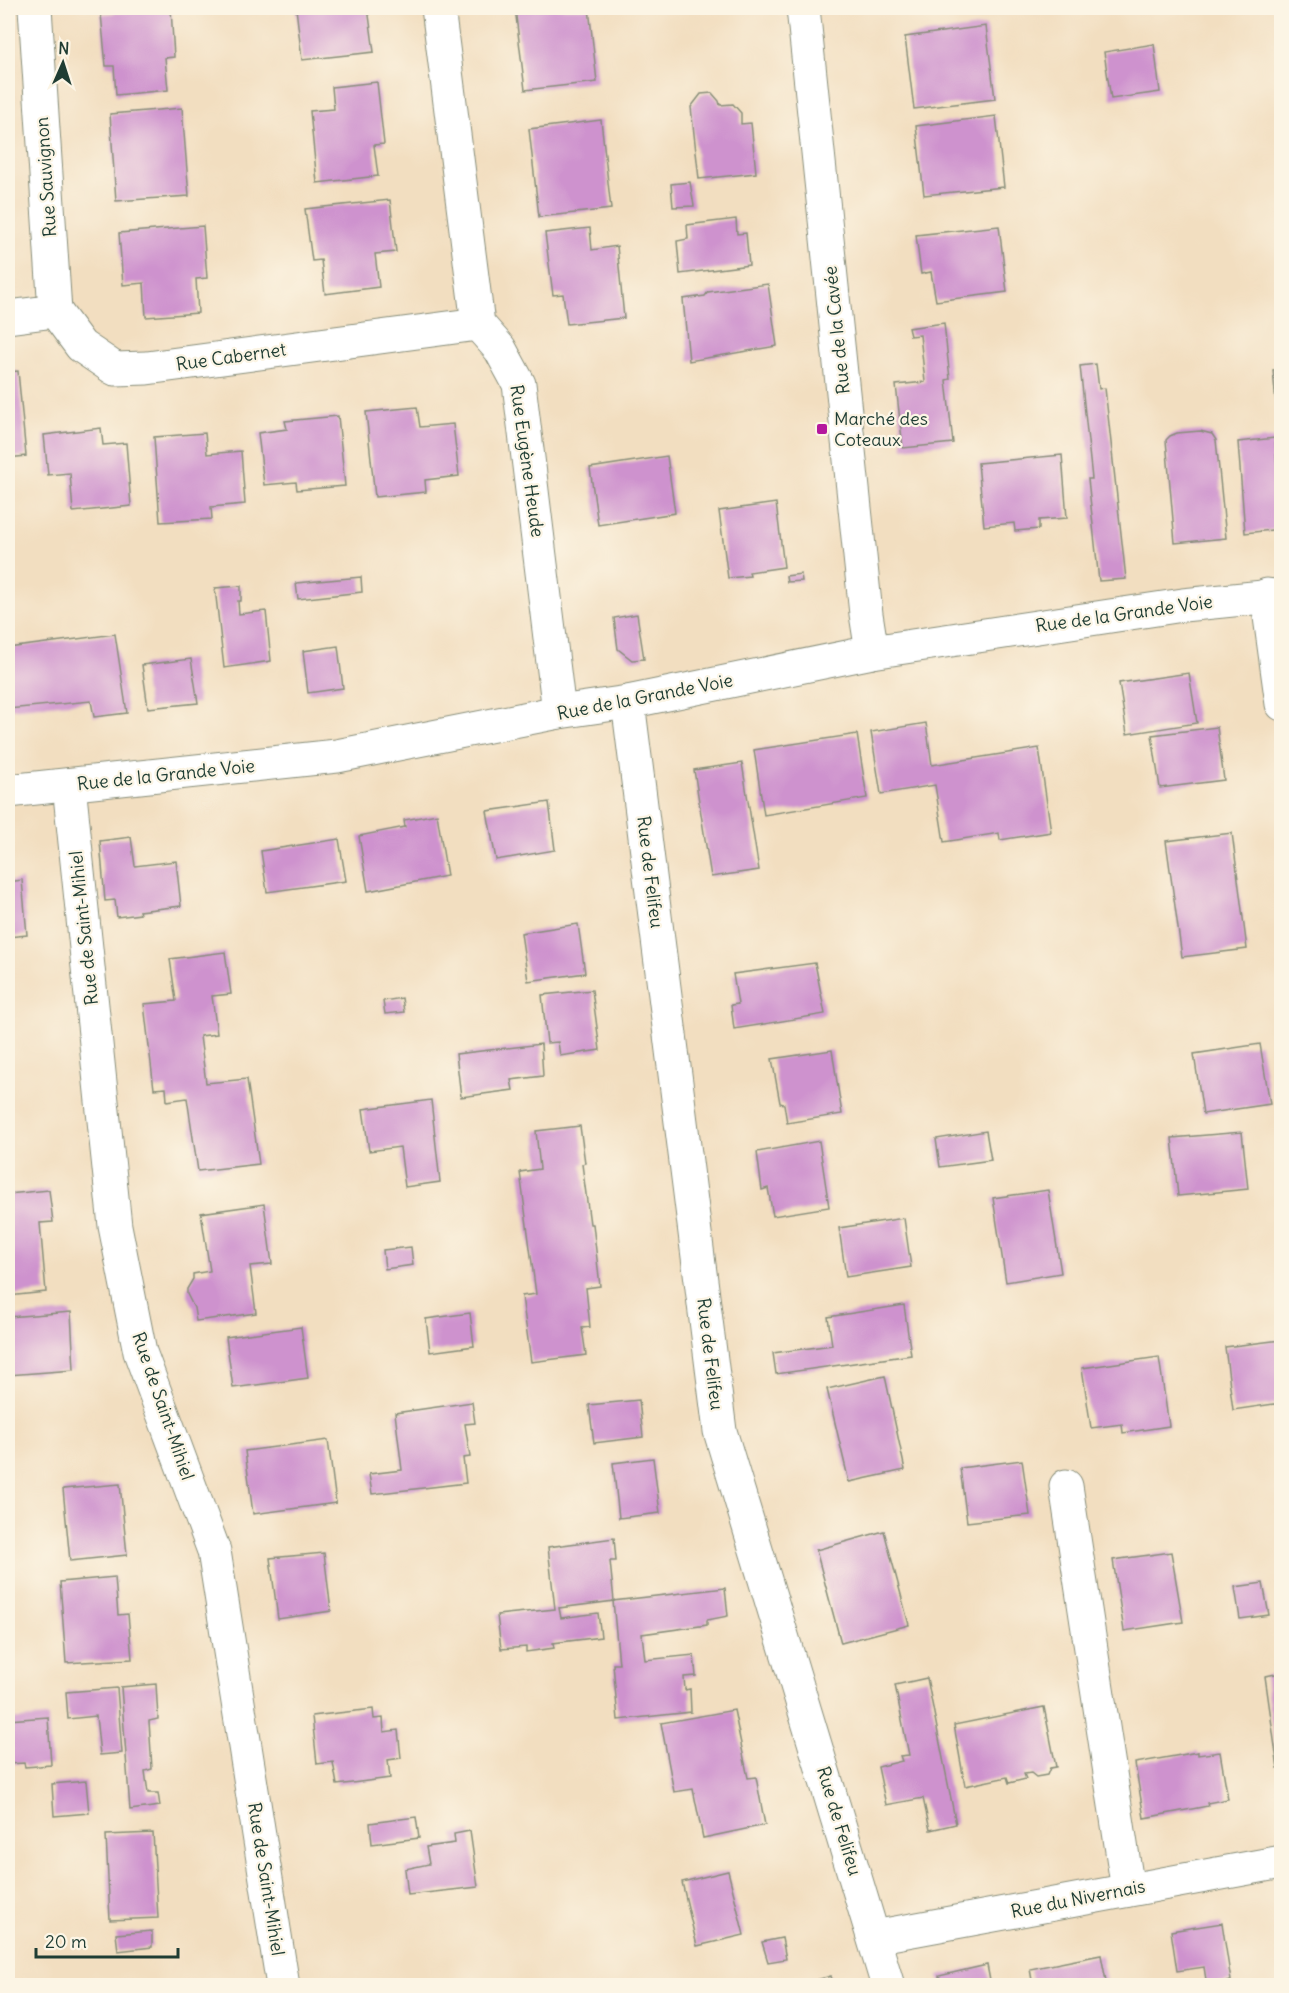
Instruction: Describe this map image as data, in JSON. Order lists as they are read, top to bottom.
{
  "streets": {
    "street": [
      "Rue Sauvignon",
      "Rue de la Cavée",
      "Rue Cabernet",
      "Rue Eugène Heude",
      "Rue de la Grande Voie",
      "Rue de Felifeu",
      "Rue de Saint-Mihiel",
      "Rue du Nivernais"
    ]
  },
  "crossings": [
    ["Rue Sauvignon", "Rue Cabernet"],
    ["Rue de la Cavée", "Rue de la Grande Voie"],
    ["Rue Cabernet", "Rue Eugène Heude"],
    ["Rue Eugène Heude", "Rue de la Grande Voie"],
    ["Rue de la Grande Voie", "Rue de Felifeu"],
    ["Rue de la Grande Voie", "Rue de Saint-Mihiel"],
    ["Rue de Felifeu", "Rue du Nivernais"]
  ],
  "places": {
    "transit": ["Marché des Coteaux"]
  },
  "scale_bar": "20 m",
  "north": "top"
}
